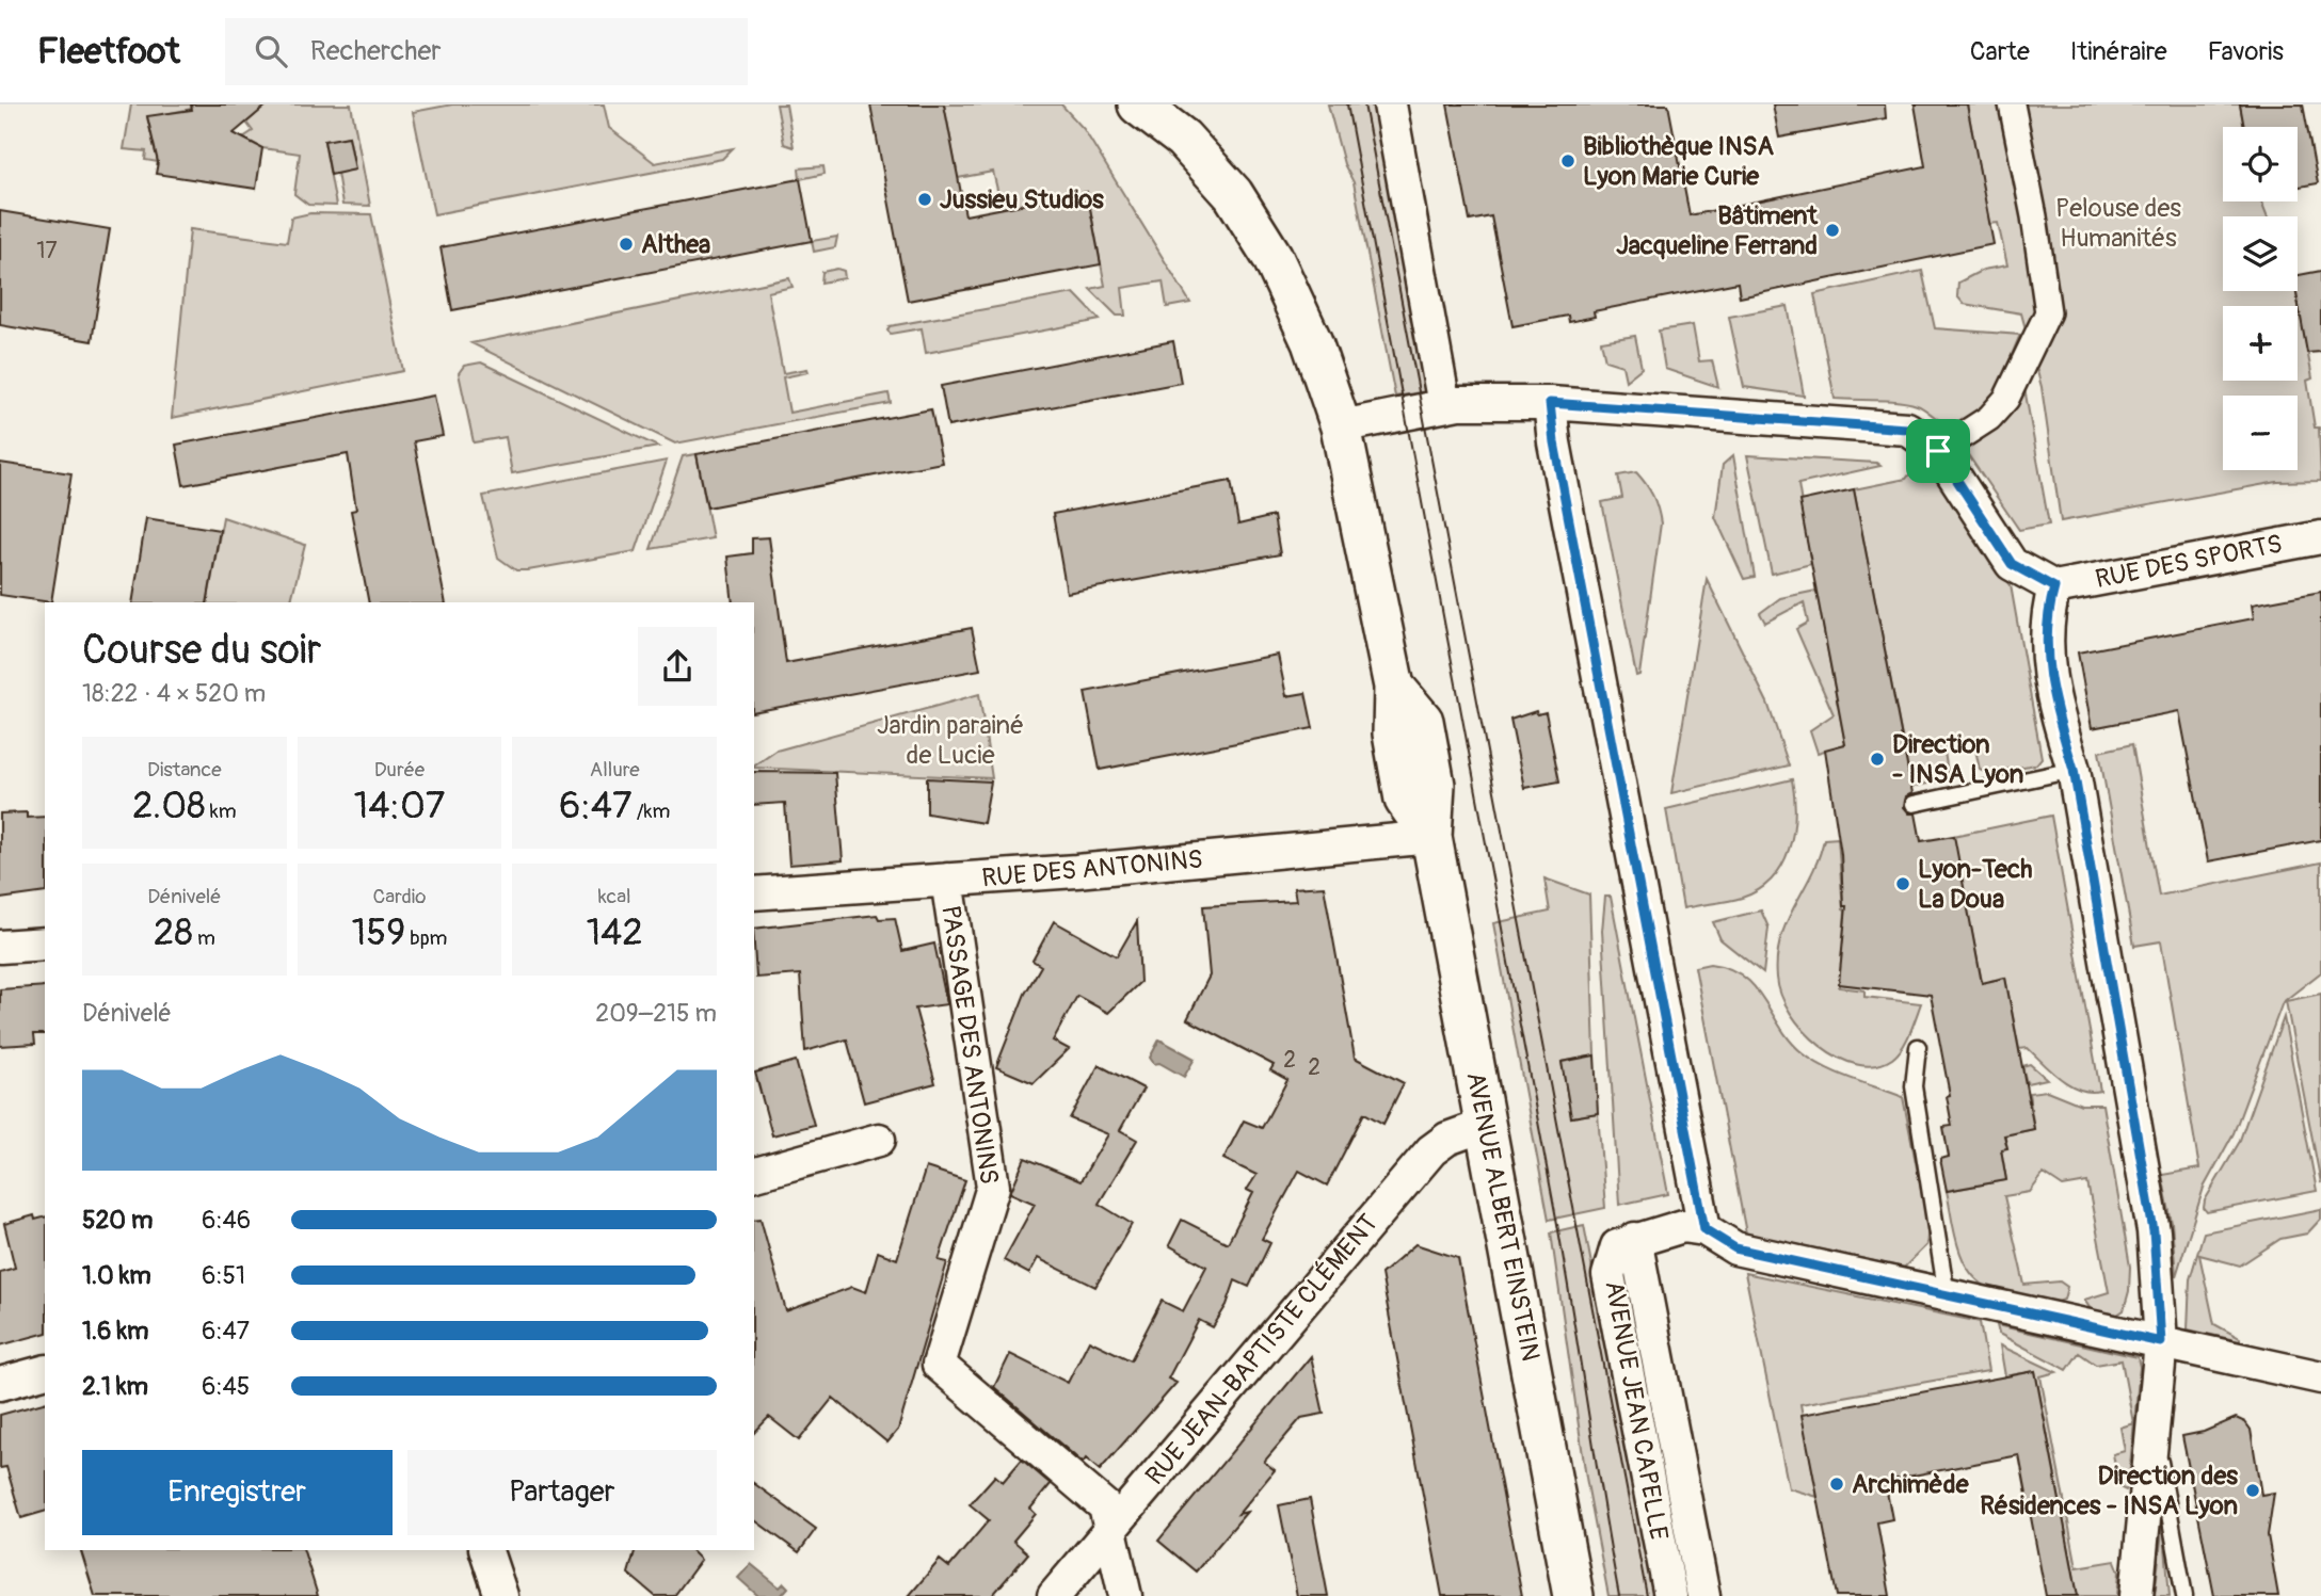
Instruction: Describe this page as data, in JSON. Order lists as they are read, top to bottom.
{
  "streets": {
    "street": [
      "RUE DES SPORTS",
      "RUE DES ANTONINS",
      "PASSAGE DES ANTONINS",
      "AVENUE ALBERT EINSTEIN",
      "RUE JEAN-BAPTISTE CLÉMENT",
      "AVENUE JEAN CAPELLE"
    ]
  },
  "crossings": [
    ["RUE DES ANTONINS", "PASSAGE DES ANTONINS"],
    ["RUE DES ANTONINS", "AVENUE ALBERT EINSTEIN"],
    ["PASSAGE DES ANTONINS", "RUE JEAN-BAPTISTE CLÉMENT"],
    ["AVENUE ALBERT EINSTEIN", "RUE JEAN-BAPTISTE CLÉMENT"]
  ],
  "parks": ["Pelouse des Humanités", "Jardin parainé de Lucie"],
  "places": [
    "Bibliothèque INSA Lyon Marie Curie",
    "Jussieu Studios",
    "Bâtiment Jacqueline Ferrand",
    "Althea",
    "Direction - INSA Lyon",
    "Lyon-Tech La Doua",
    "Archimède",
    "Direction des Résidences - INSA Lyon"
  ],
  "house_numbers": ["17", "2", "2"],
  "page": {
    "header": "Fleetfoot",
    "search": "Rechercher",
    "nav": ["Carte", "Itinéraire", "Favoris"],
    "map_buttons": ["+", "−"],
    "heading": ["Course du soir", "18:22 · 4 × 520 m"],
    "stats": [
      ["Distance", "2.08 km"],
      ["Durée", "14:07"],
      ["Allure", "6:47 /km"],
      ["Dénivelé", "28 m"],
      ["Cardio", "159 bpm"],
      ["kcal", "142"]
    ],
    "chart": ["Dénivelé", "209–215 m"],
    "list": [
      {
        "name": "520 m",
        "note": "6:46"
      },
      {
        "name": "1.0 km",
        "note": "6:51"
      },
      {
        "name": "1.6 km",
        "note": "6:47"
      },
      {
        "name": "2.1 km",
        "note": "6:45"
      }
    ],
    "buttons": ["Enregistrer", "Partager"]
  }
}
